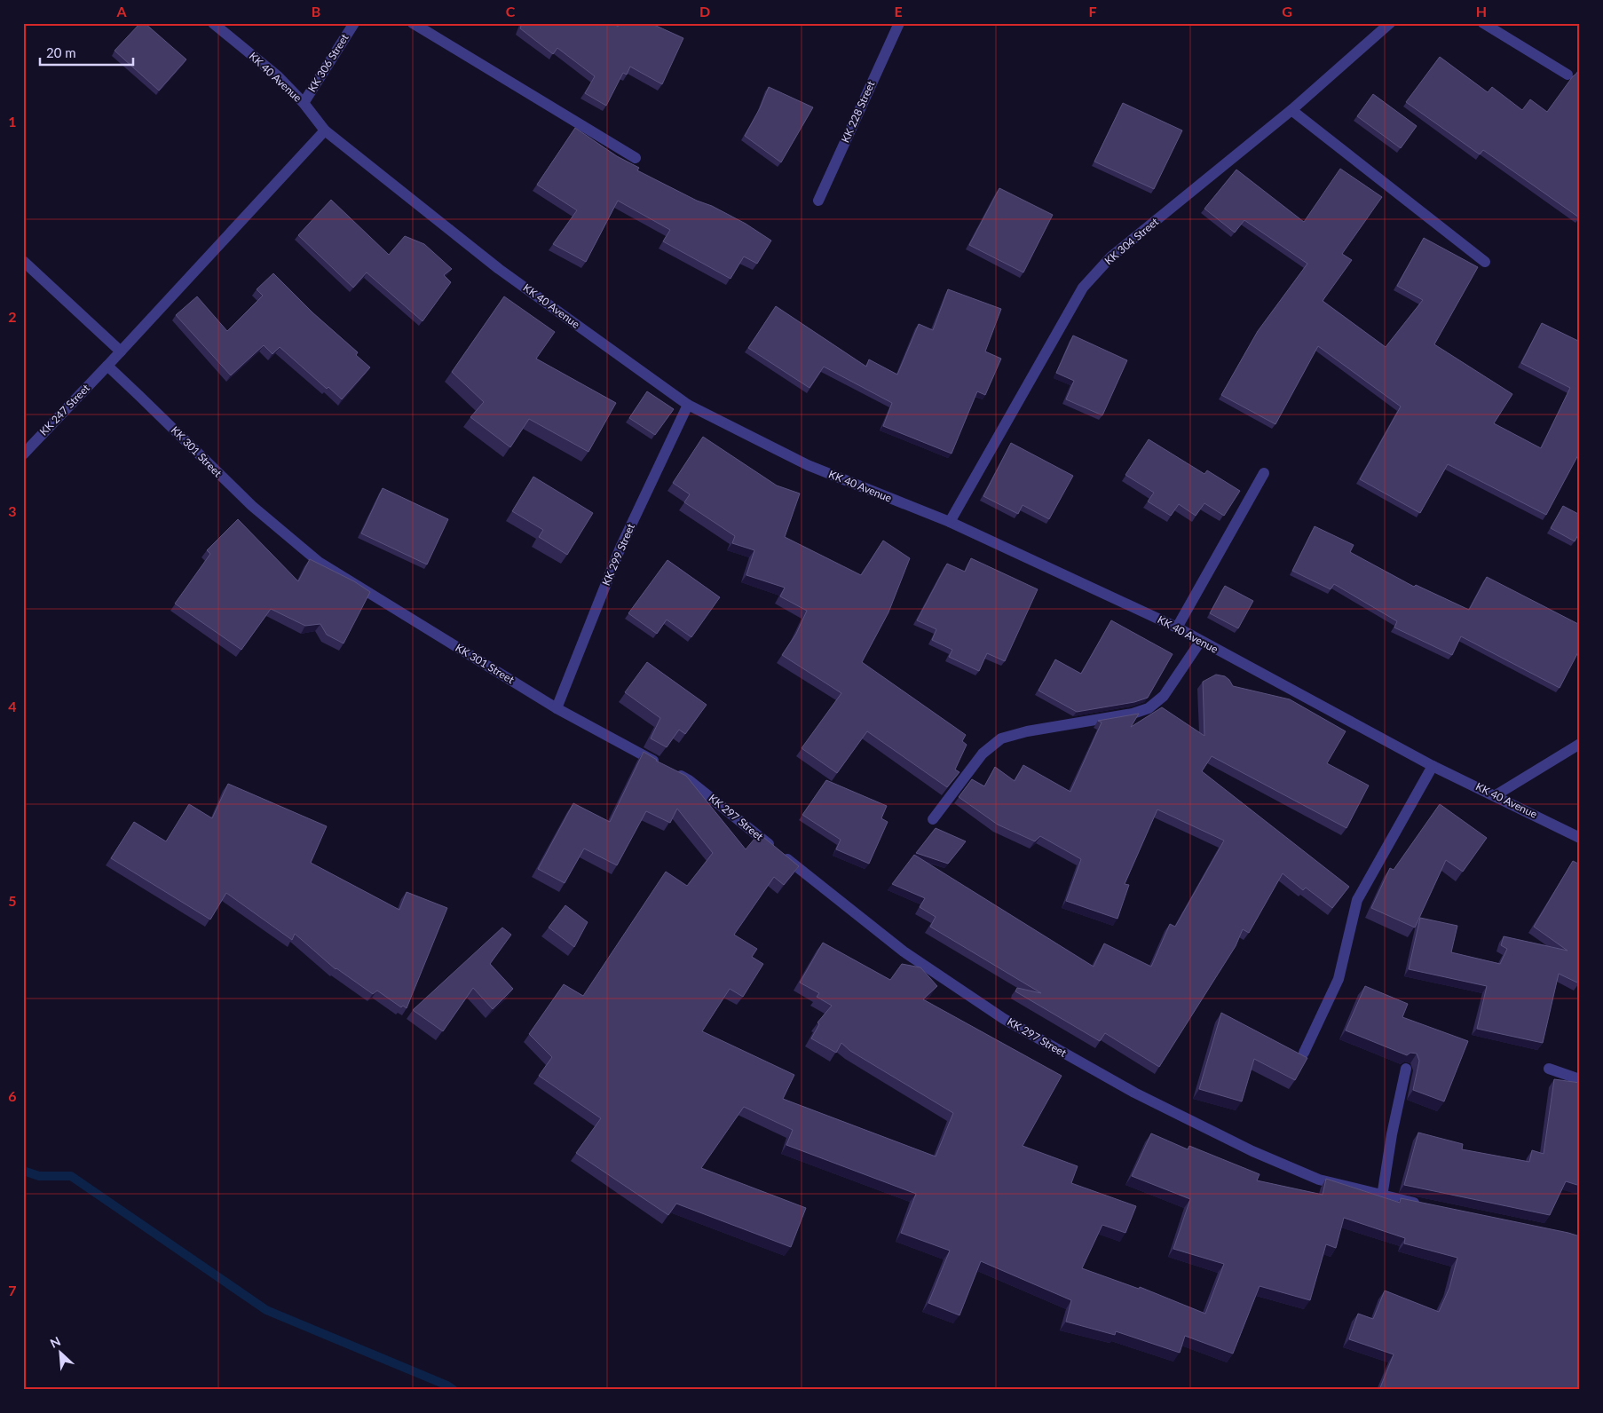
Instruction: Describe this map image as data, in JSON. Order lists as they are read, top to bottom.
{
  "streets": {
    "street": [
      "KK 306 Street",
      "KK 40 Avenue",
      "KK 228 Street",
      "KK 304 Street",
      "KK 247 Street",
      "KK 301 Street",
      "KK 299 Street",
      "KK 297 Street"
    ]
  },
  "crossings": [
    ["KK 306 Street", "KK 40 Avenue"],
    ["KK 40 Avenue", "KK 304 Street"],
    ["KK 40 Avenue", "KK 299 Street"],
    ["KK 247 Street", "KK 301 Street"],
    ["KK 301 Street", "KK 299 Street"],
    ["KK 301 Street", "KK 297 Street"],
    ["KK 299 Street", "KK 297 Street"]
  ],
  "scale_bar": "20 m",
  "north": "top left",
  "grid": {
    "columns": [
      "A",
      "B",
      "C",
      "D",
      "E",
      "F",
      "G",
      "H"
    ],
    "rows": [
      "1",
      "2",
      "3",
      "4",
      "5",
      "6",
      "7"
    ]
  }
}
